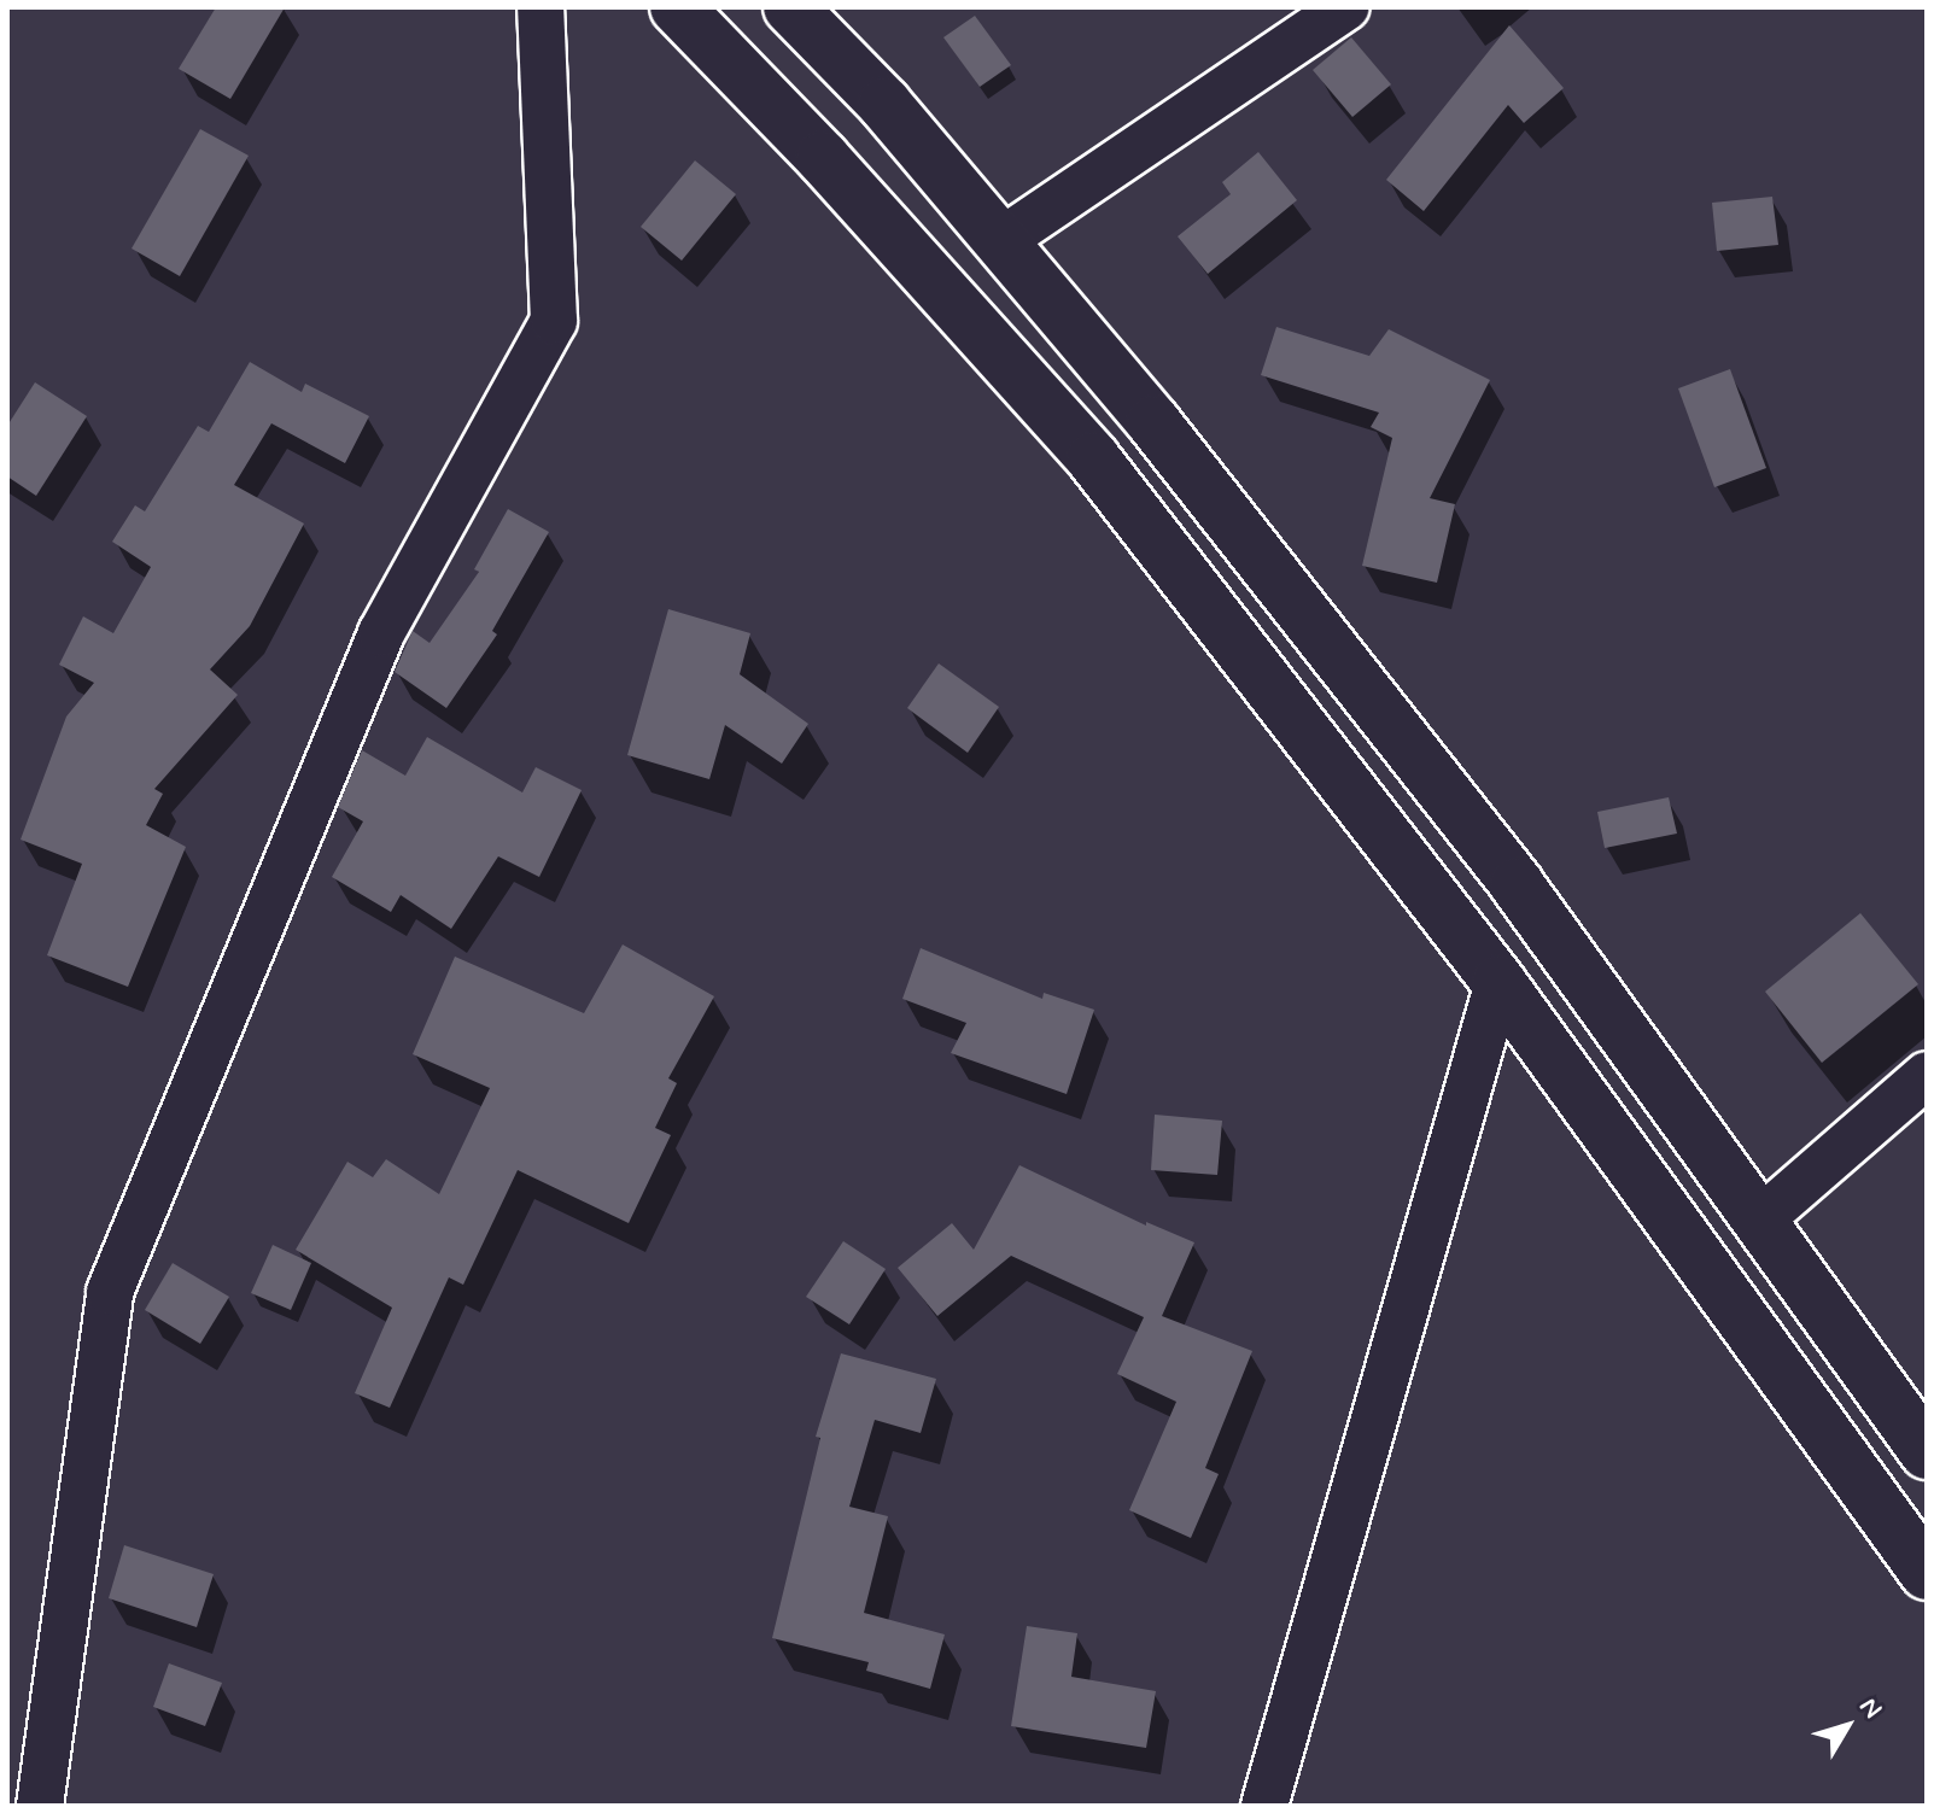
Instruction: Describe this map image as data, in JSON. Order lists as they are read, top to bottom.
{
  "north": "top right"
}
